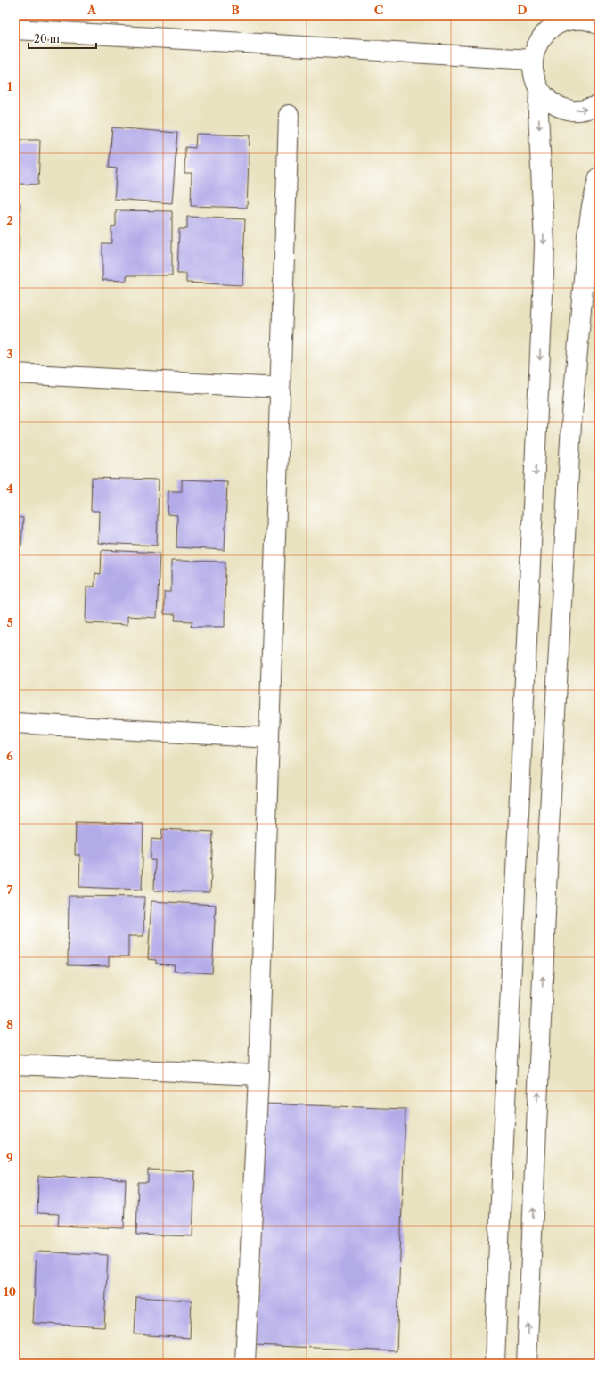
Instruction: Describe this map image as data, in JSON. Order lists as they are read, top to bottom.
{
  "scale_bar": "20 m",
  "grid": {
    "columns": [
      "A",
      "B",
      "C",
      "D"
    ],
    "rows": [
      "1",
      "2",
      "3",
      "4",
      "5",
      "6",
      "7",
      "8",
      "9",
      "10"
    ]
  }
}
